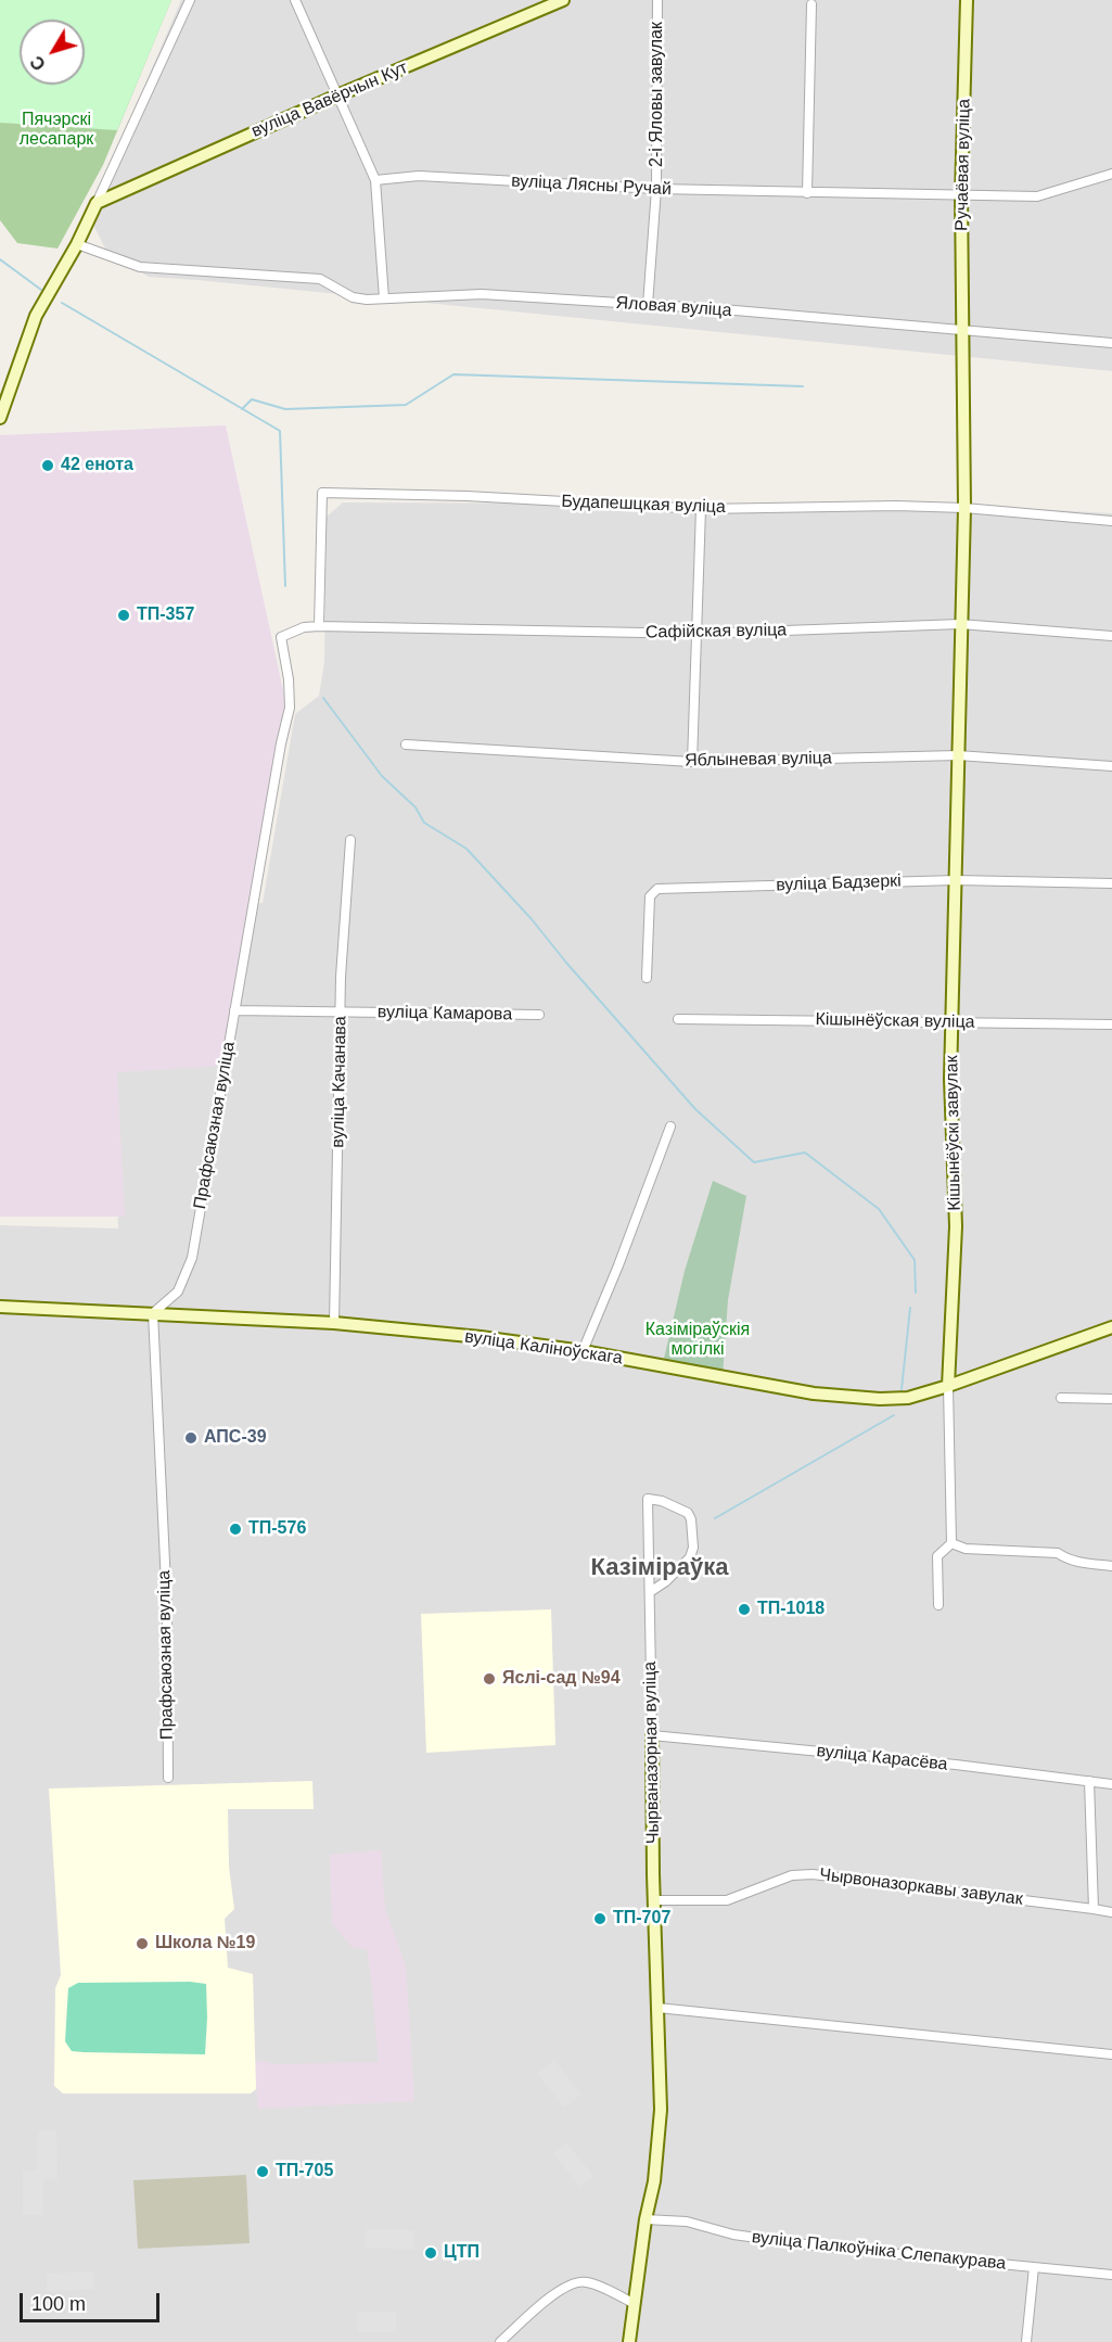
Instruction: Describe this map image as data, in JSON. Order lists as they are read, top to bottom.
{
  "streets": {
    "street": [
      "2-і Яловы завулак",
      "вуліца Вавёрчын Кут",
      "Ручаёвая вуліца",
      "вуліца Лясны Ручай",
      "Яловая вуліца",
      "Будапешцкая вуліца",
      "Сафійская вуліца",
      "Яблыневая вуліца",
      "вуліца Бадзеркі",
      "вуліца Камарова",
      "Кішынёўская вуліца",
      "вуліца Качанава",
      "Прафсаюзная вуліца",
      "Кішынёўскі завулак",
      "вуліца Каліноўскага",
      "Чырваназорная вуліца",
      "вуліца Карасёва",
      "Чырвоназоркавы завулак",
      "вуліца Палкоўніка Слепакурава"
    ]
  },
  "crossings": [
    ["2-і Яловы завулак", "вуліца Лясны Ручай"],
    ["2-і Яловы завулак", "Яловая вуліца"],
    ["Ручаёвая вуліца", "вуліца Лясны Ручай"],
    ["Ручаёвая вуліца", "Яловая вуліца"],
    ["Ручаёвая вуліца", "Будапешцкая вуліца"],
    ["Будапешцкая вуліца", "Сафійская вуліца"],
    ["Будапешцкая вуліца", "Прафсаюзная вуліца"],
    ["Сафійская вуліца", "Прафсаюзная вуліца"],
    ["вуліца Бадзеркі", "Кішынёўскі завулак"],
    ["вуліца Камарова", "вуліца Качанава"],
    ["вуліца Камарова", "Прафсаюзная вуліца"],
    ["Кішынёўская вуліца", "Кішынёўскі завулак"],
    ["вуліца Качанава", "вуліца Каліноўскага"],
    ["Прафсаюзная вуліца", "вуліца Каліноўскага"],
    ["Кішынёўскі завулак", "вуліца Каліноўскага"],
    ["Чырваназорная вуліца", "вуліца Карасёва"],
    ["Чырваназорная вуліца", "Чырвоназоркавы завулак"],
    ["Чырваназорная вуліца", "вуліца Палкоўніка Слепакурава"]
  ],
  "districts": ["Казіміраўка"],
  "parks": ["Пячэрскі лесапарк", "Казіміраўскія могілкі"],
  "places": [
    "42 енота",
    "ТП-357",
    "АПС-39",
    "ТП-576",
    "ТП-1018",
    "Яслі-сад №94",
    "ТП-707",
    "Школа №19",
    "ТП-705",
    "ЦТП"
  ],
  "scale_bar": "100 m",
  "north": "bottom left"
}
